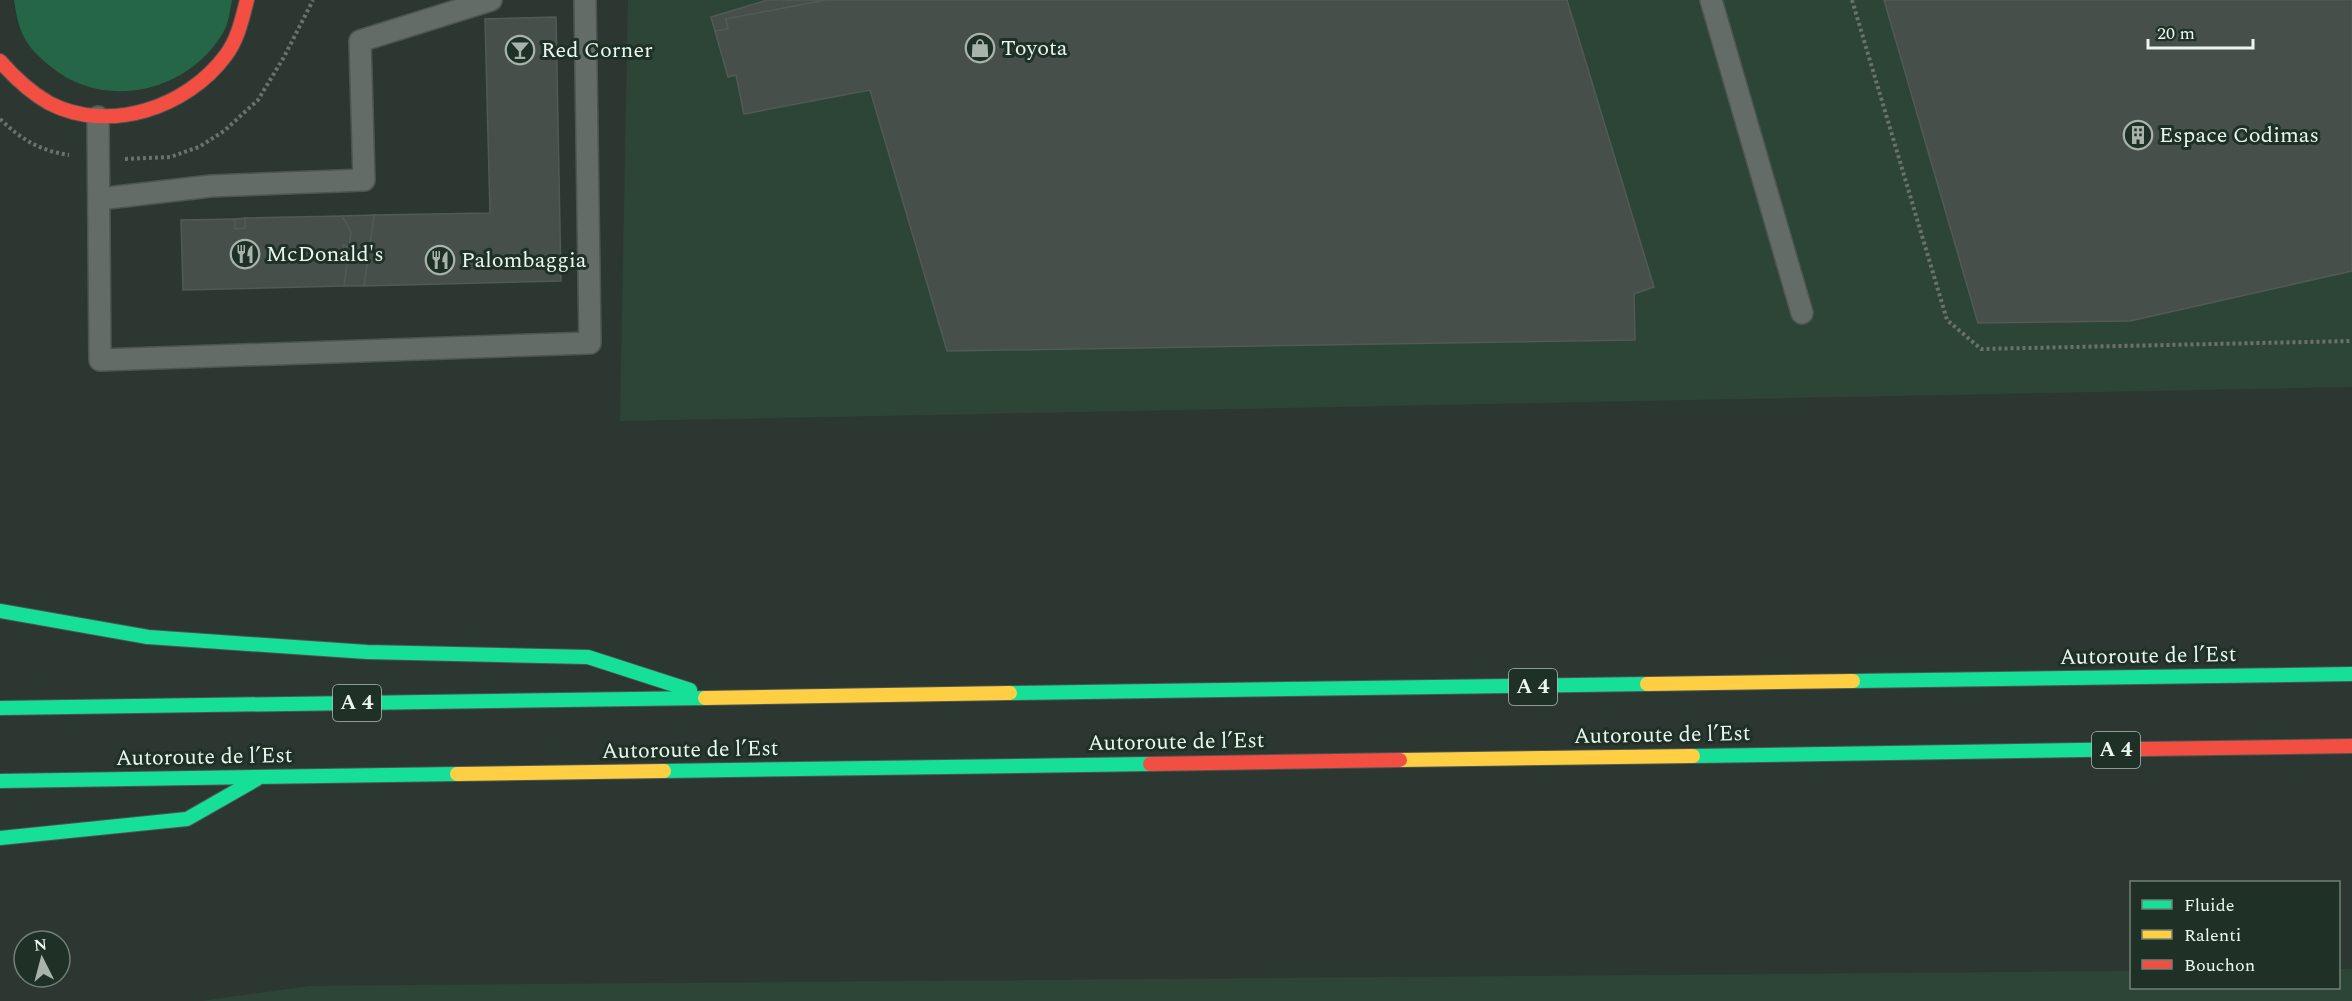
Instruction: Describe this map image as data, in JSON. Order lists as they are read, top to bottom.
{
  "streets": {
    "main road": ["Autoroute de l’Est", "A 4"]
  },
  "places": {
    "shop": ["Toyota"],
    "bar": ["Red Corner"],
    "building": ["Espace Codimas"],
    "restaurant": ["McDonald's", "Palombaggia"]
  },
  "legend": ["Fluide", "Ralenti", "Bouchon"],
  "scale_bar": "20 m",
  "north": "top"
}
